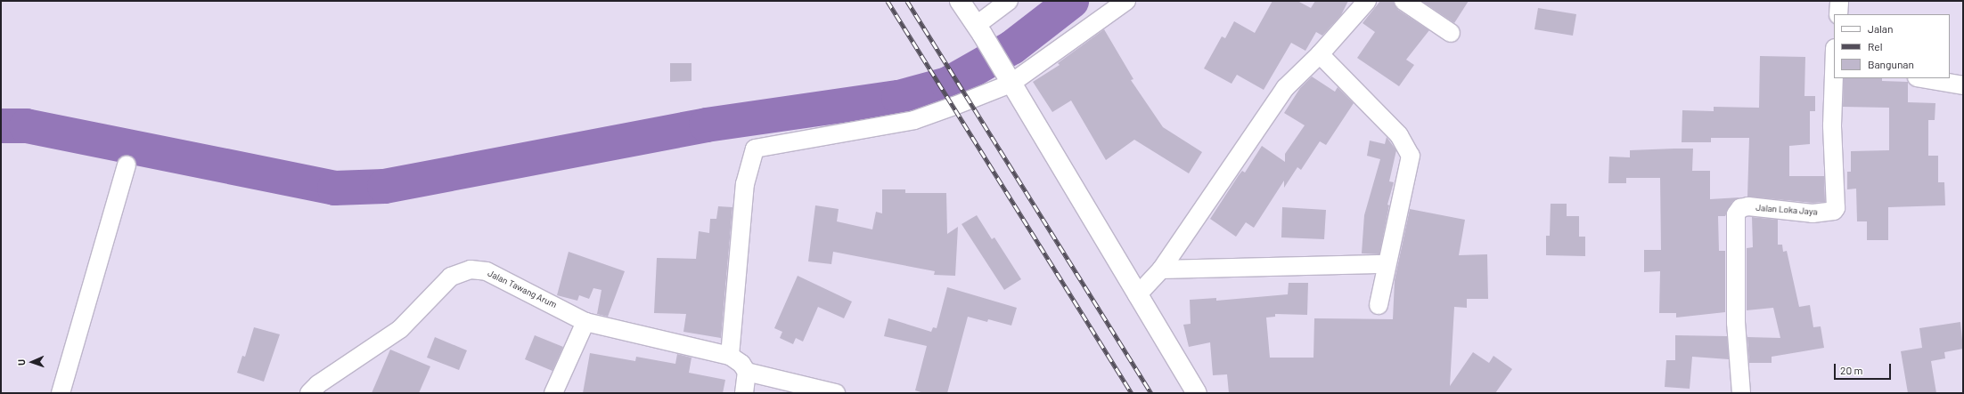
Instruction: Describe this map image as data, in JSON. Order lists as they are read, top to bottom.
{
  "streets": {
    "street": ["Jalan Loka Jaya", "Jalan Tawang Arum"]
  },
  "legend": ["Jalan", "Rel", "Bangunan"],
  "scale_bar": "20 m",
  "north": "left"
}
